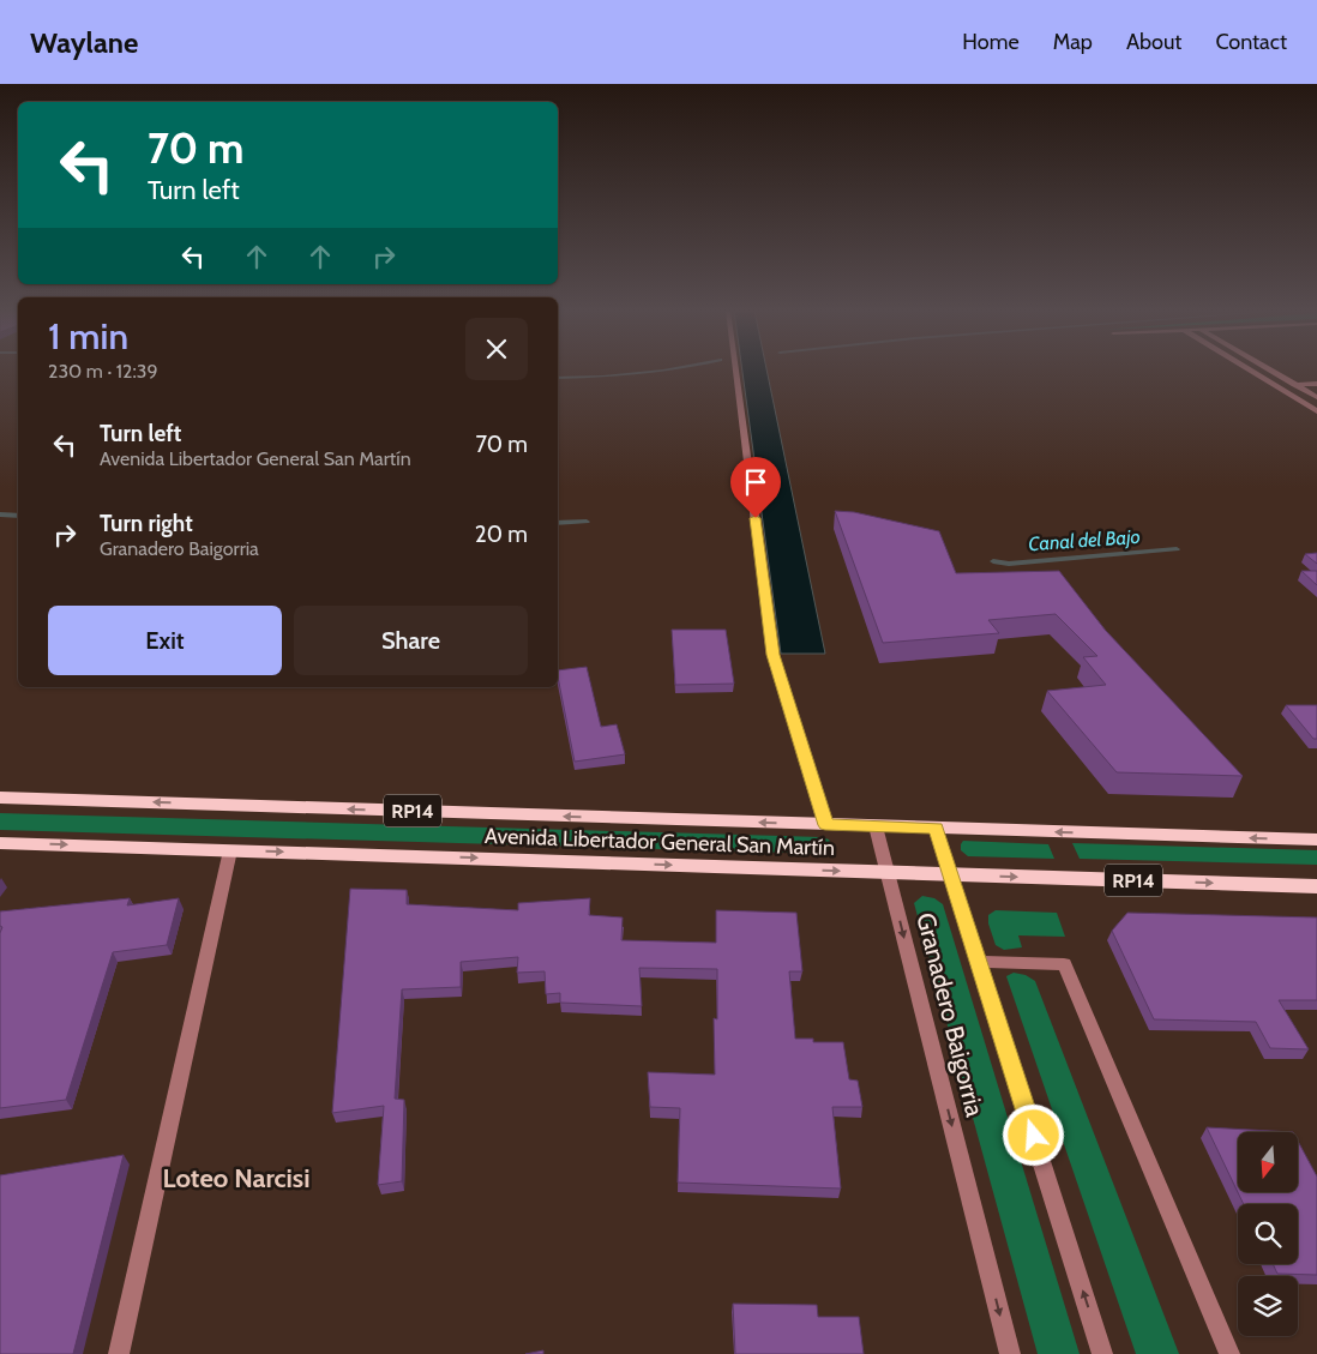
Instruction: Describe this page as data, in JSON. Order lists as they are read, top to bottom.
{
  "streets": {
    "main road": ["RP14", "Avenida Libertador General San Martín"],
    "street": ["Granadero Baigorria"]
  },
  "crossings": [
    ["Avenida Libertador General San Martín", "Granadero Baigorria"]
  ],
  "districts": ["Loteo Narcisi"],
  "water": ["Canal del Bajo"],
  "north": "bottom",
  "page": {
    "header": "Waylane",
    "nav": [
      "Home",
      "Map",
      "About",
      "Contact"
    ],
    "turn": ["70 m", "Turn left"],
    "heading": ["1 min", "230 m · 12:39"],
    "list": [
      {
        "name": "Turn left",
        "note": "Avenida Libertador General San Martín",
        "value": "70 m"
      },
      {
        "name": "Turn right",
        "note": "Granadero Baigorria",
        "value": "20 m"
      }
    ],
    "buttons": ["Exit", "Share"]
  }
}
